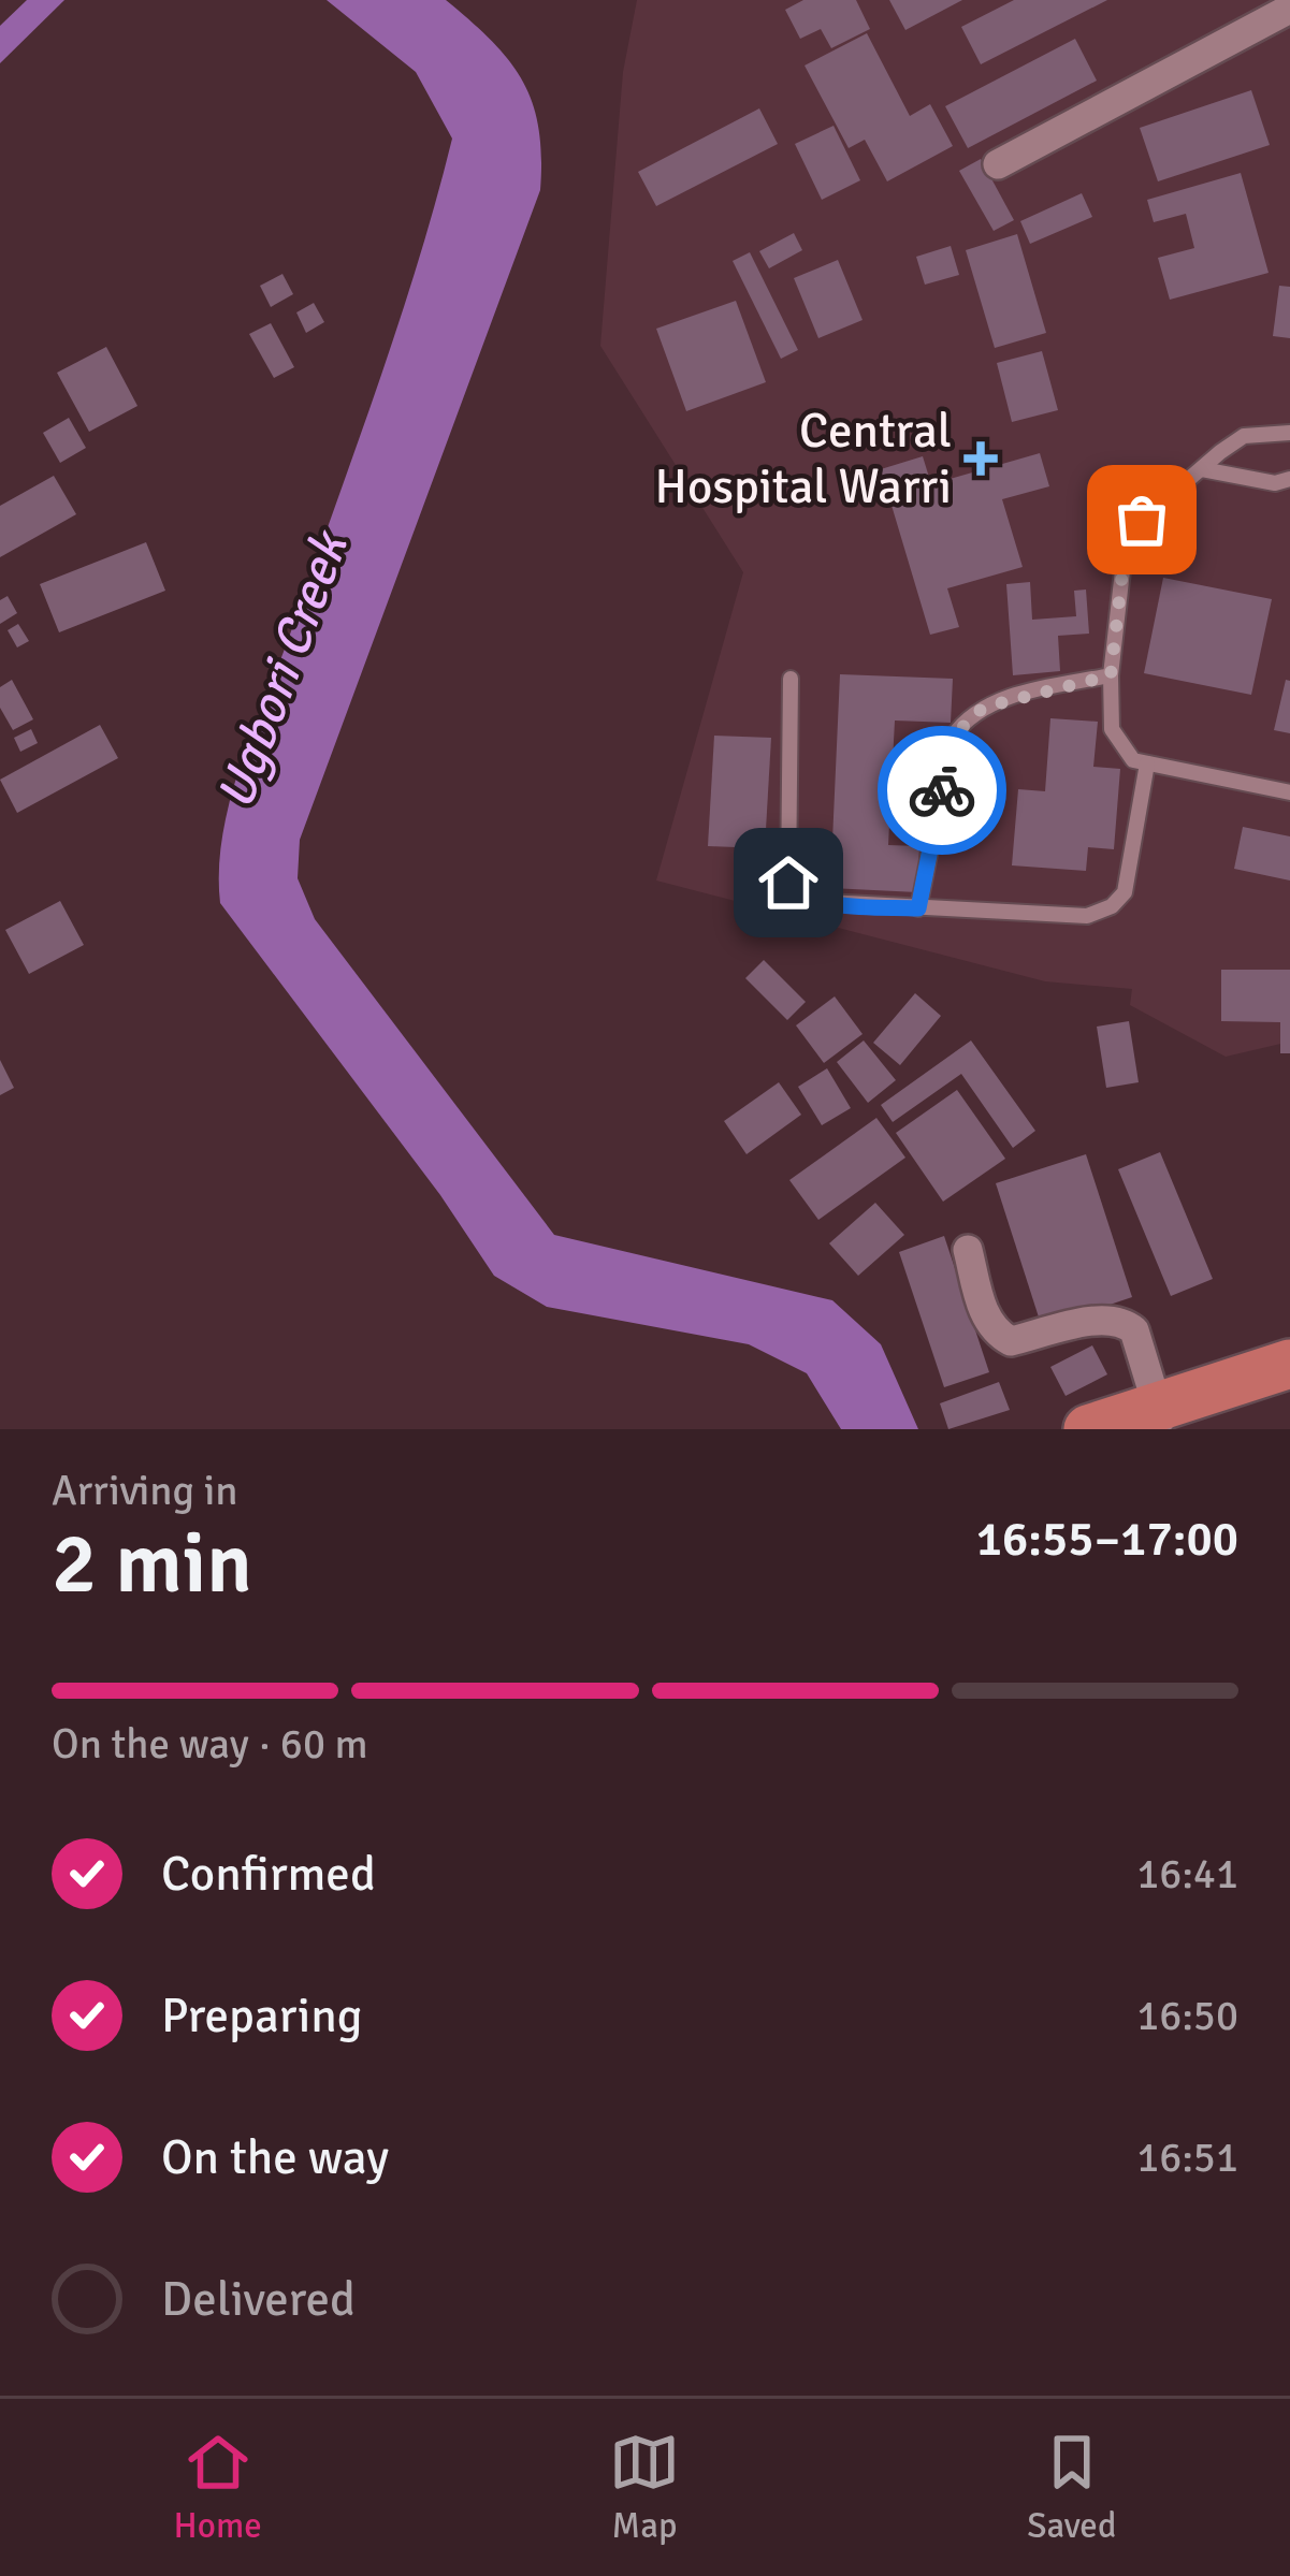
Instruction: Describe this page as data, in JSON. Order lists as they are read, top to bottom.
{
  "water": ["Ugbori Creek"],
  "places": {
    "health": ["Central Hospital Warri"]
  },
  "page": {
    "heading": ["2 min", "Arriving in", "16:55–17:00"],
    "bar": "On the way · 60 m",
    "list": [
      ["Confirmed", "16:41"],
      ["Preparing", "16:50"],
      ["On the way", "16:51"],
      "Delivered"
    ],
    "tabs": ["Home", "Map", "Saved"]
  }
}
